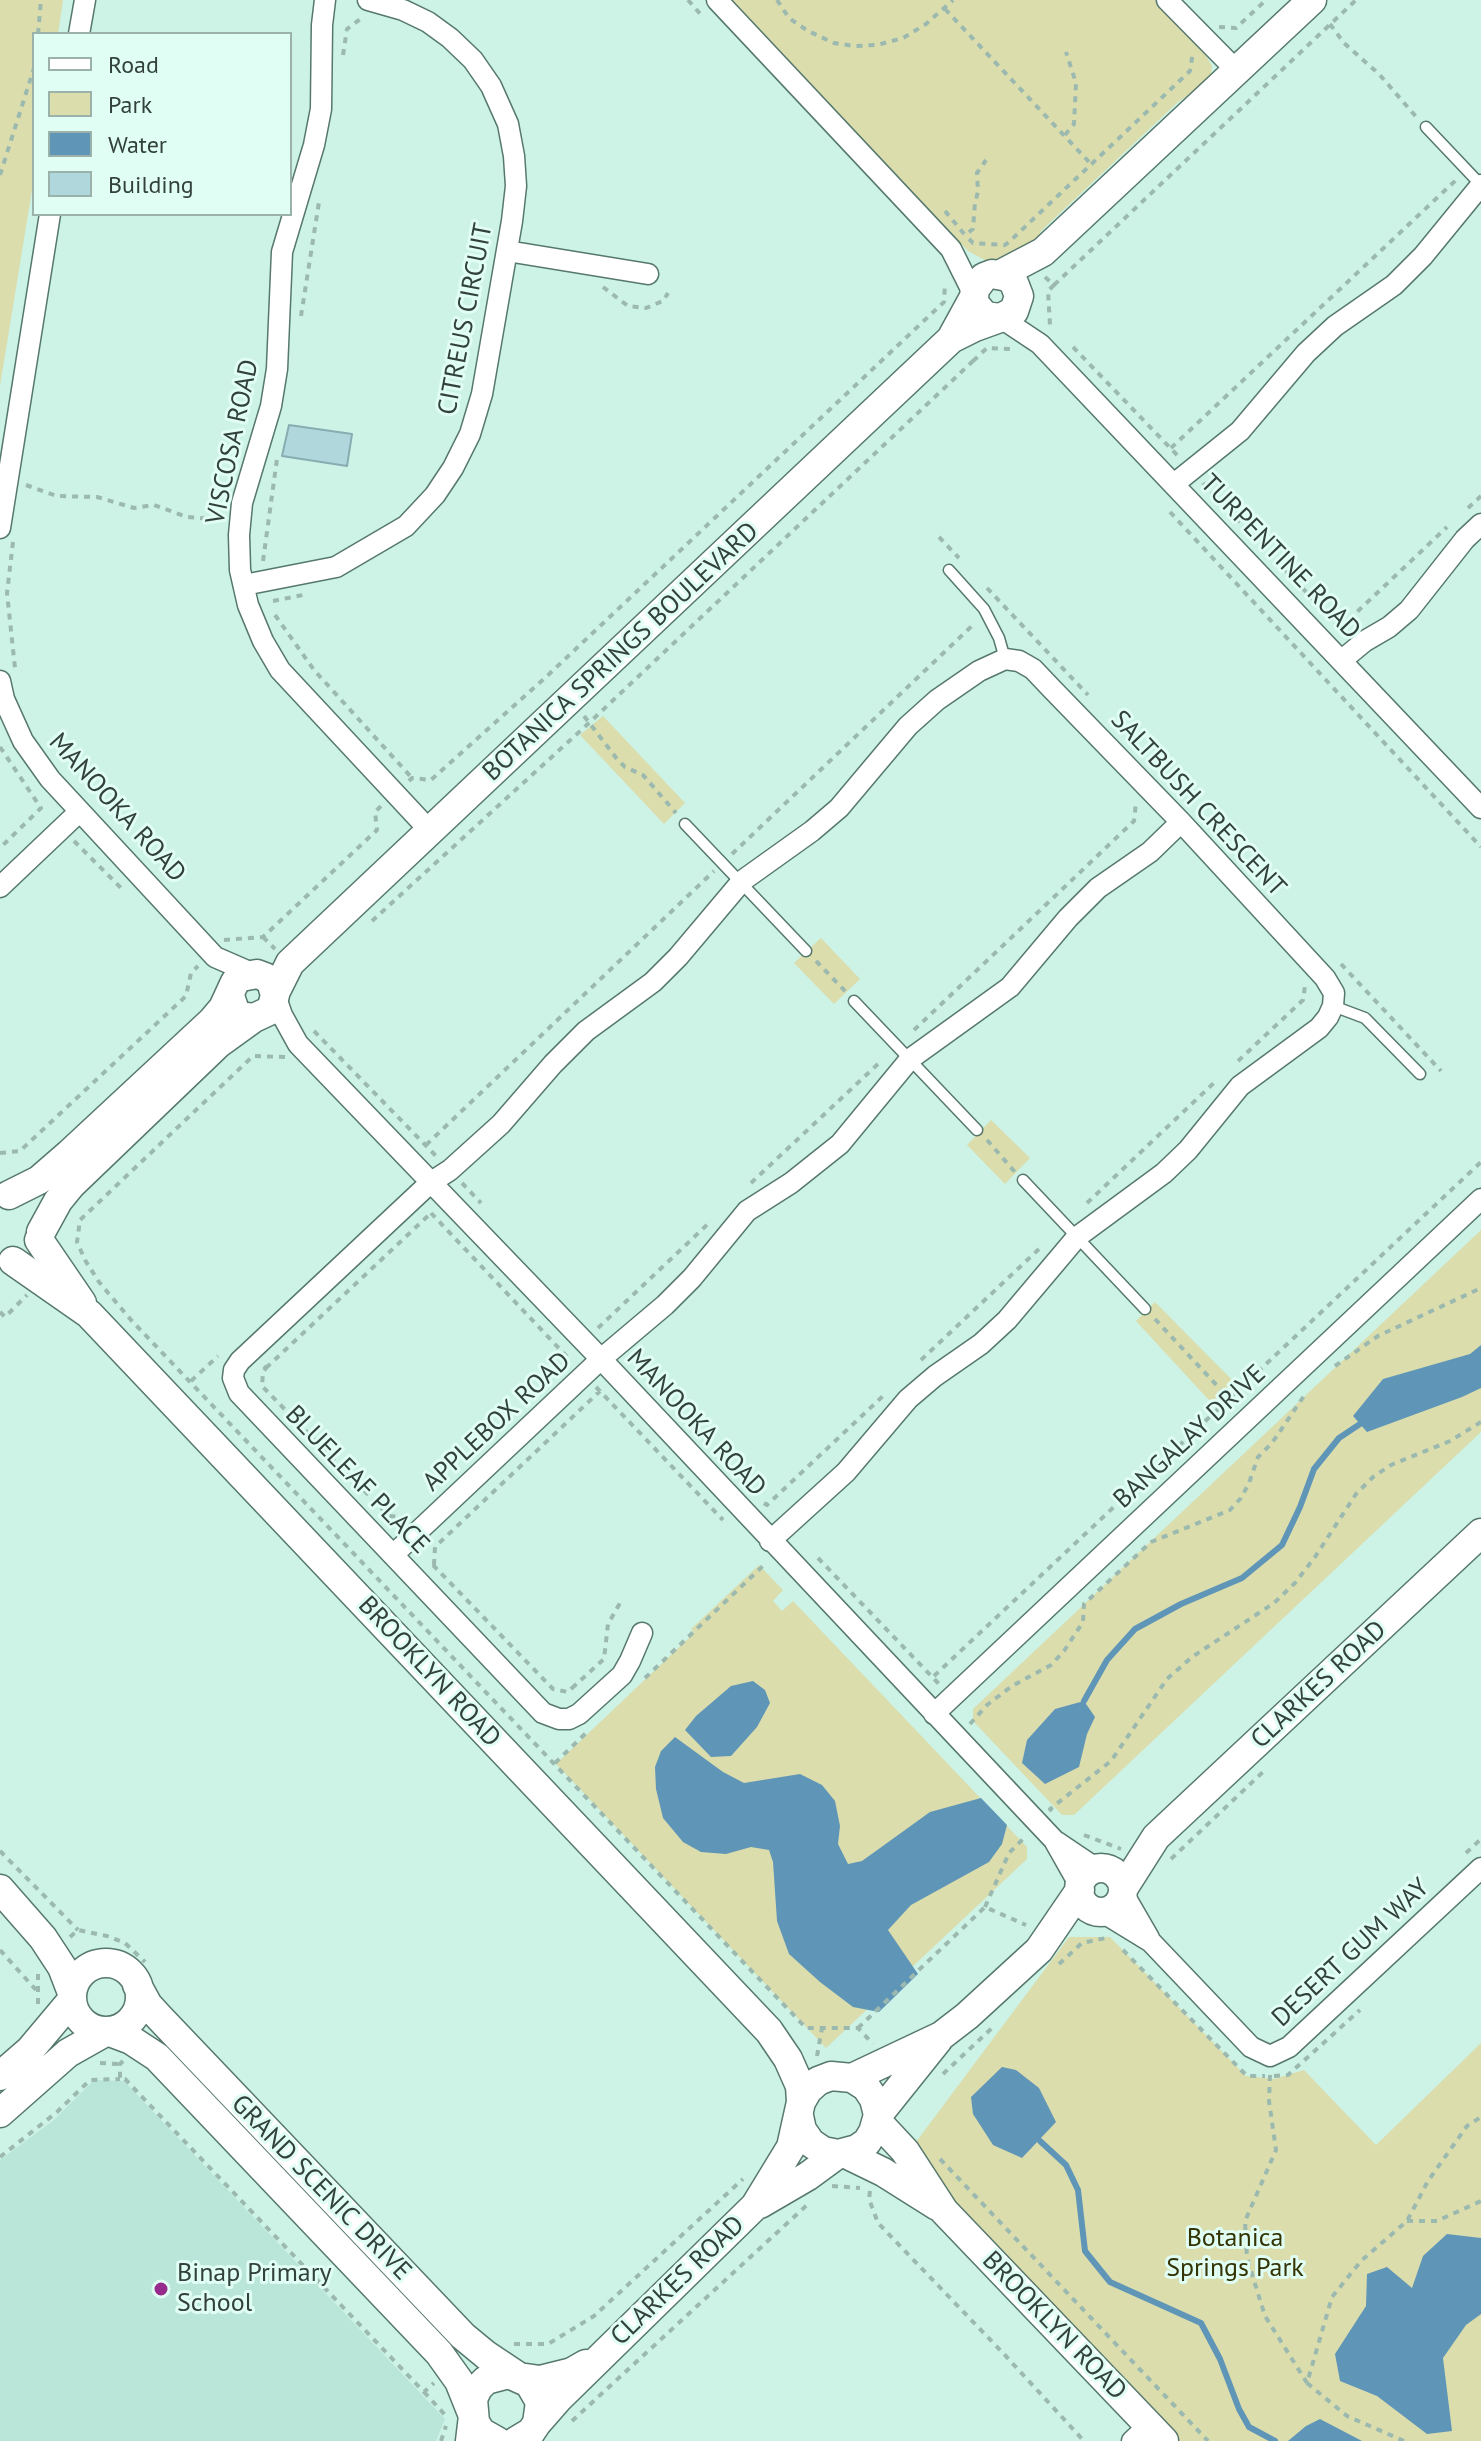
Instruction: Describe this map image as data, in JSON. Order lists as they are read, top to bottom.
{
  "streets": {
    "street": [
      "CITREUS CIRCUIT",
      "VISCOSA ROAD",
      "TURPENTINE ROAD",
      "BOTANICA SPRINGS BOULEVARD",
      "SALTBUSH CRESCENT",
      "MANOOKA ROAD",
      "APPLEBOX ROAD",
      "BANGALAY DRIVE",
      "BLUELEAF PLACE",
      "BROOKLYN ROAD",
      "CLARKES ROAD",
      "DESERT GUM WAY",
      "GRAND SCENIC DRIVE"
    ]
  },
  "crossings": [
    ["CITREUS CIRCUIT", "VISCOSA ROAD"],
    ["VISCOSA ROAD", "BOTANICA SPRINGS BOULEVARD"],
    ["TURPENTINE ROAD", "BOTANICA SPRINGS BOULEVARD"],
    ["BOTANICA SPRINGS BOULEVARD", "MANOOKA ROAD"],
    ["SALTBUSH CRESCENT", "APPLEBOX ROAD"],
    ["MANOOKA ROAD", "APPLEBOX ROAD"],
    ["MANOOKA ROAD", "BANGALAY DRIVE"],
    ["MANOOKA ROAD", "BLUELEAF PLACE"],
    ["MANOOKA ROAD", "CLARKES ROAD"],
    ["MANOOKA ROAD", "DESERT GUM WAY"],
    ["APPLEBOX ROAD", "BLUELEAF PLACE"],
    ["BROOKLYN ROAD", "CLARKES ROAD"],
    ["CLARKES ROAD", "DESERT GUM WAY"],
    ["CLARKES ROAD", "GRAND SCENIC DRIVE"]
  ],
  "parks": ["Botanica Springs Park"],
  "places": ["Binap Primary School"],
  "legend": [
    "Road",
    "Park",
    "Water",
    "Building"
  ]
}
